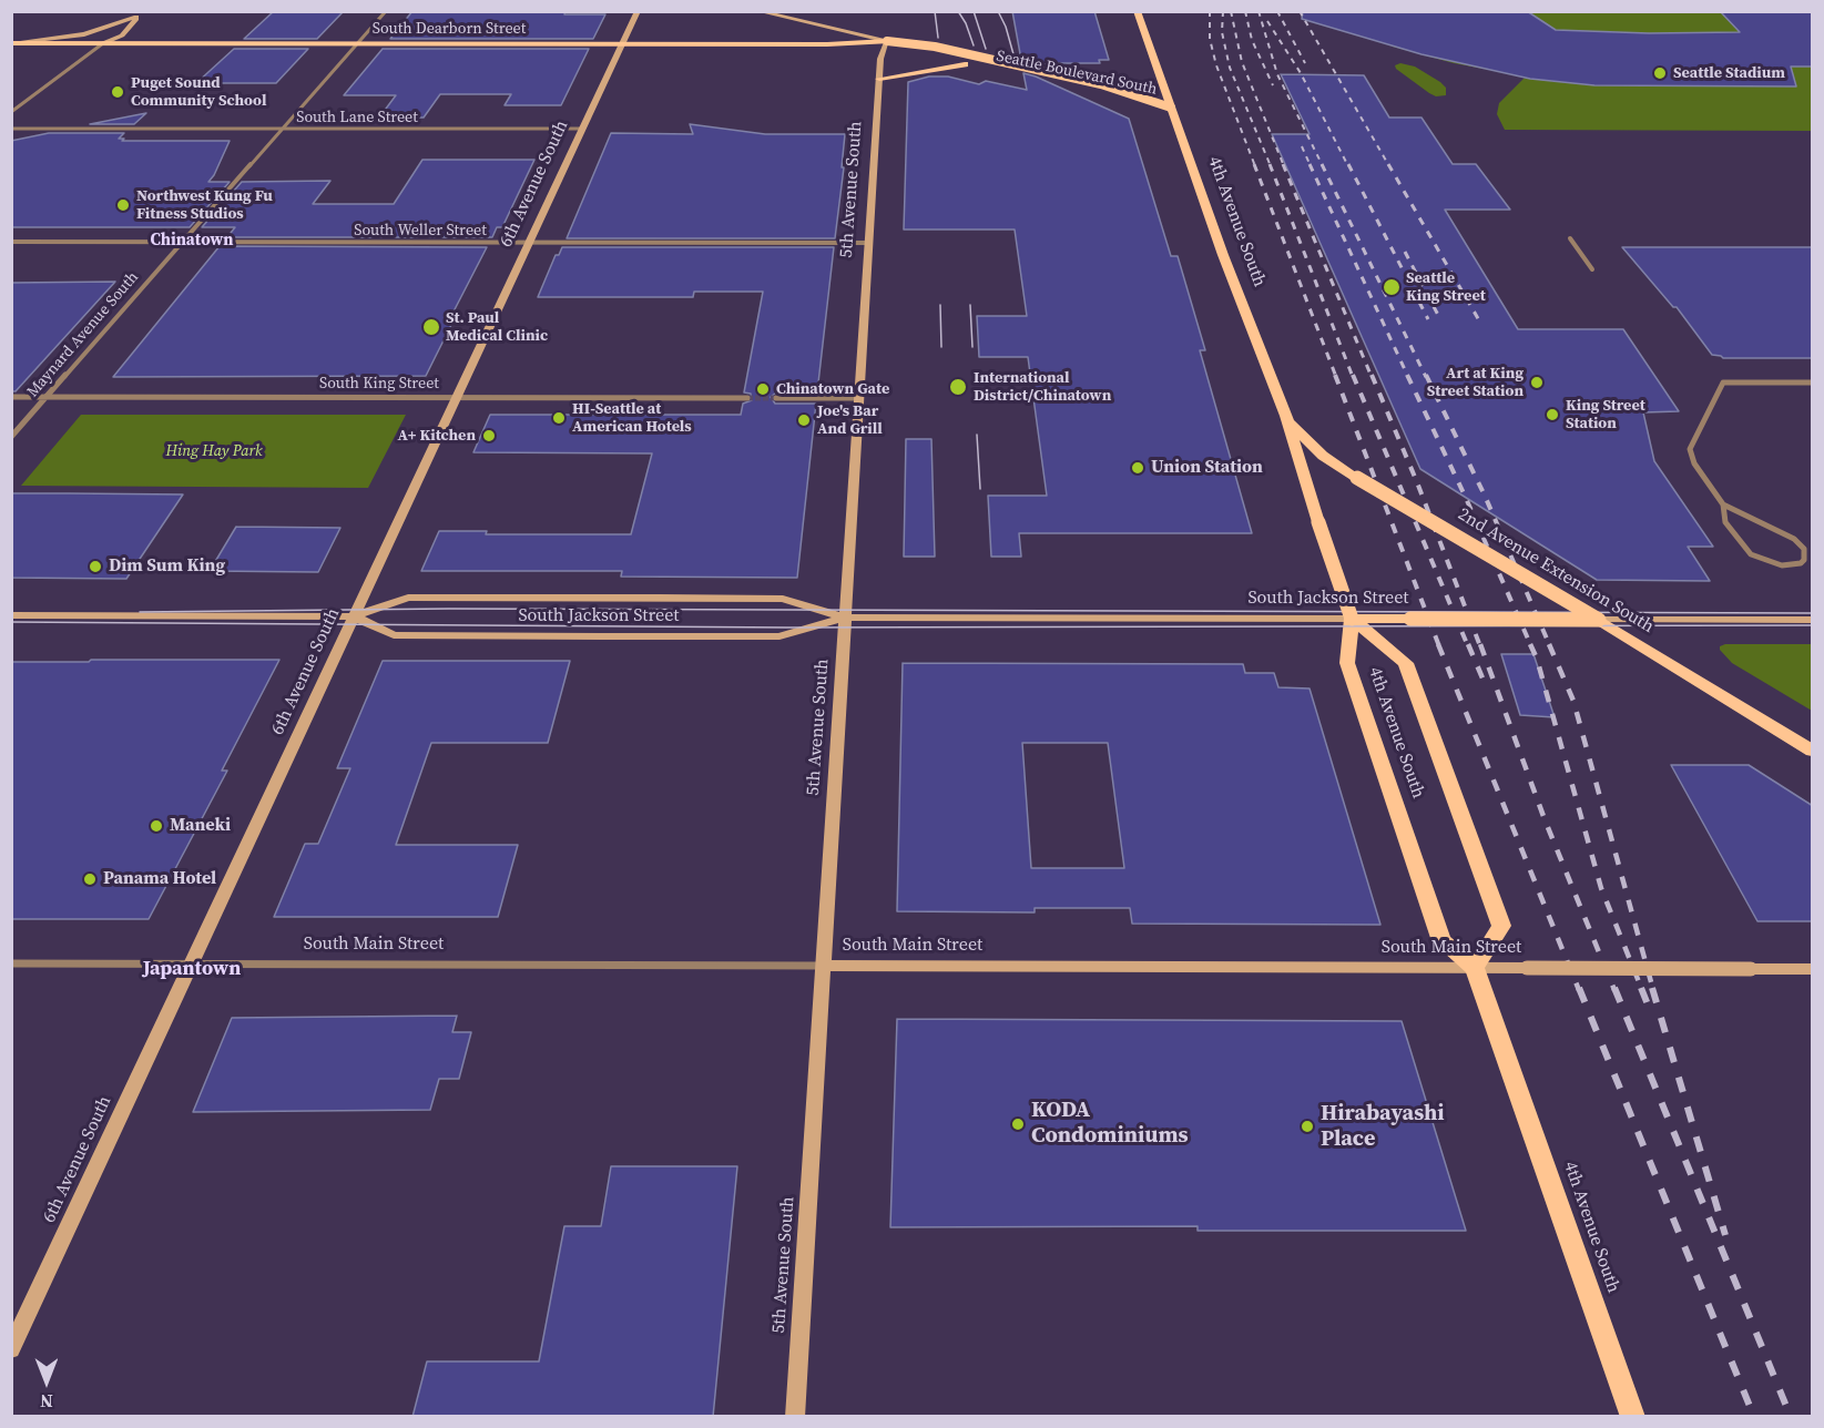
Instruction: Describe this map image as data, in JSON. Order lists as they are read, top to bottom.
{
  "streets": {
    "main road": [
      "South Dearborn Street",
      "Seattle Boulevard South",
      "6th Avenue South",
      "5th Avenue South",
      "4th Avenue South",
      "2nd Avenue Extension South",
      "South Jackson Street",
      "South Main Street"
    ],
    "street": [
      "South Lane Street",
      "South Weller Street",
      "Maynard Avenue South",
      "South King Street"
    ]
  },
  "crossings": [
    ["South Dearborn Street", "Seattle Boulevard South"],
    ["South Dearborn Street", "6th Avenue South"],
    ["South Dearborn Street", "5th Avenue South"],
    ["South Dearborn Street", "Maynard Avenue South"],
    ["Seattle Boulevard South", "5th Avenue South"],
    ["Seattle Boulevard South", "4th Avenue South"],
    ["South Lane Street", "6th Avenue South"],
    ["South Lane Street", "Maynard Avenue South"],
    ["6th Avenue South", "South Weller Street"],
    ["6th Avenue South", "South King Street"],
    ["6th Avenue South", "South Jackson Street"],
    ["6th Avenue South", "South Main Street"],
    ["5th Avenue South", "South Weller Street"],
    ["5th Avenue South", "South Jackson Street"],
    ["5th Avenue South", "South Main Street"],
    ["4th Avenue South", "2nd Avenue Extension South"],
    ["4th Avenue South", "South Jackson Street"],
    ["4th Avenue South", "South Main Street"],
    ["South Weller Street", "Maynard Avenue South"],
    ["Maynard Avenue South", "South King Street"],
    ["2nd Avenue Extension South", "South Jackson Street"]
  ],
  "districts": ["Chinatown", "Japantown"],
  "parks": ["Hing Hay Park"],
  "places": [
    "Seattle Stadium",
    "Puget Sound Community School",
    "Northwest Kung Fu Fitness Studios",
    "Seattle King Street",
    "St. Paul Medical Clinic",
    "Art at King Street Station",
    "International District/Chinatown",
    "Chinatown Gate",
    "King Street Station",
    "HI-Seattle at American Hotels",
    "Joe's Bar And Grill",
    "A+ Kitchen",
    "Union Station",
    "Dim Sum King",
    "Maneki",
    "Panama Hotel",
    "KODA Condominiums",
    "Hirabayashi Place"
  ],
  "north": "bottom"
}
